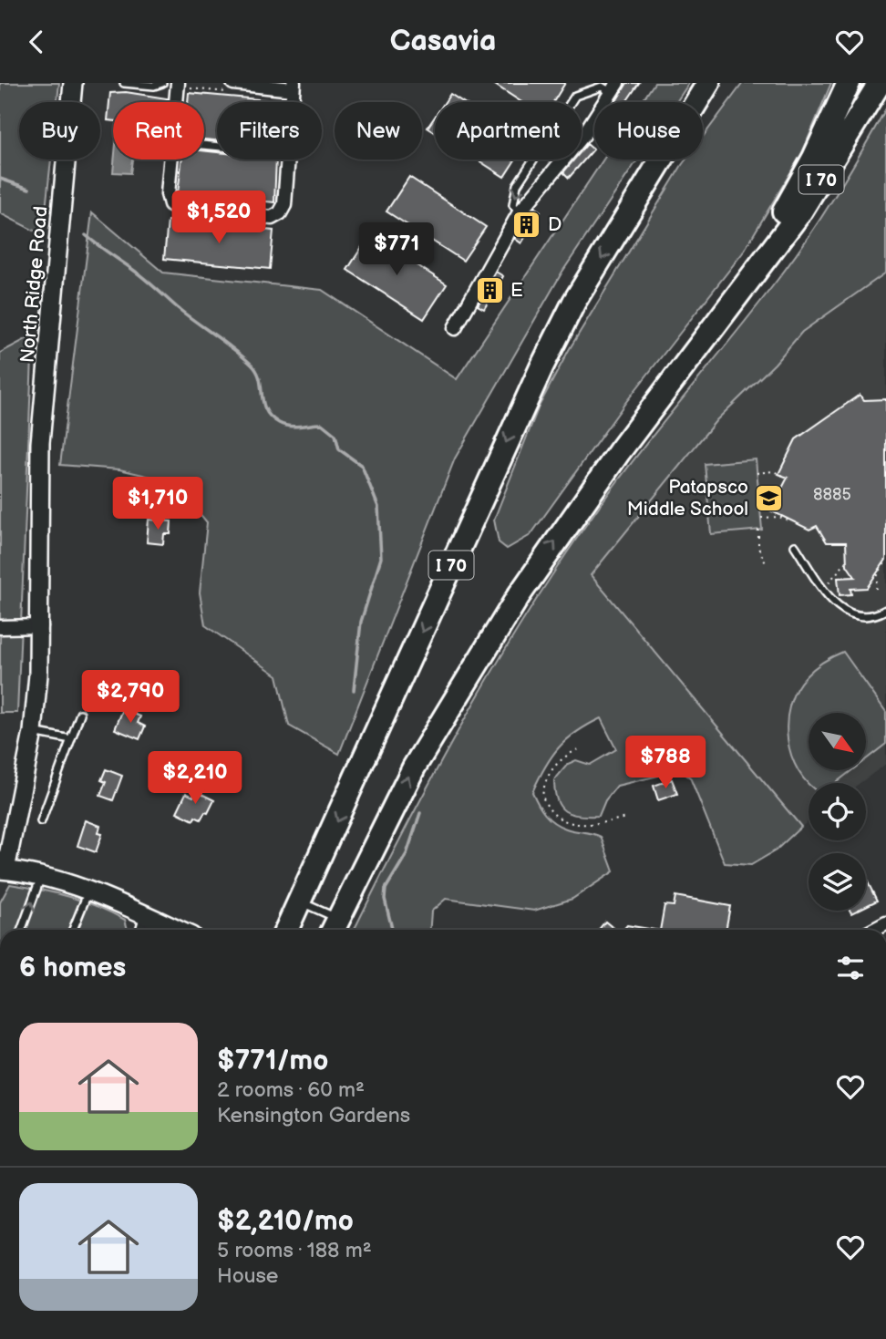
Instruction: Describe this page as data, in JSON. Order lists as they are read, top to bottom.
{
  "streets": {
    "highway": ["I 70"],
    "street": ["North Ridge Road"]
  },
  "places": {
    "building": ["D", "E"],
    "school or university": ["Patapsco Middle School"]
  },
  "house_numbers": ["8885"],
  "north": "bottom right",
  "page": {
    "header": "Casavia",
    "chip": [
      "Buy",
      "Rent",
      "Filters",
      "New",
      "Apartment",
      "House"
    ],
    "price": [
      "$1,520",
      "$771",
      "$1,710",
      "$2,790",
      "$788",
      "$2,210"
    ],
    "heading": "6 homes",
    "list": [
      {
        "name": "$771/mo",
        "note": "2 rooms · 60 m² · Kensington Gardens"
      },
      {
        "name": "$2,210/mo",
        "note": "5 rooms · 188 m² · House"
      }
    ]
  }
}
